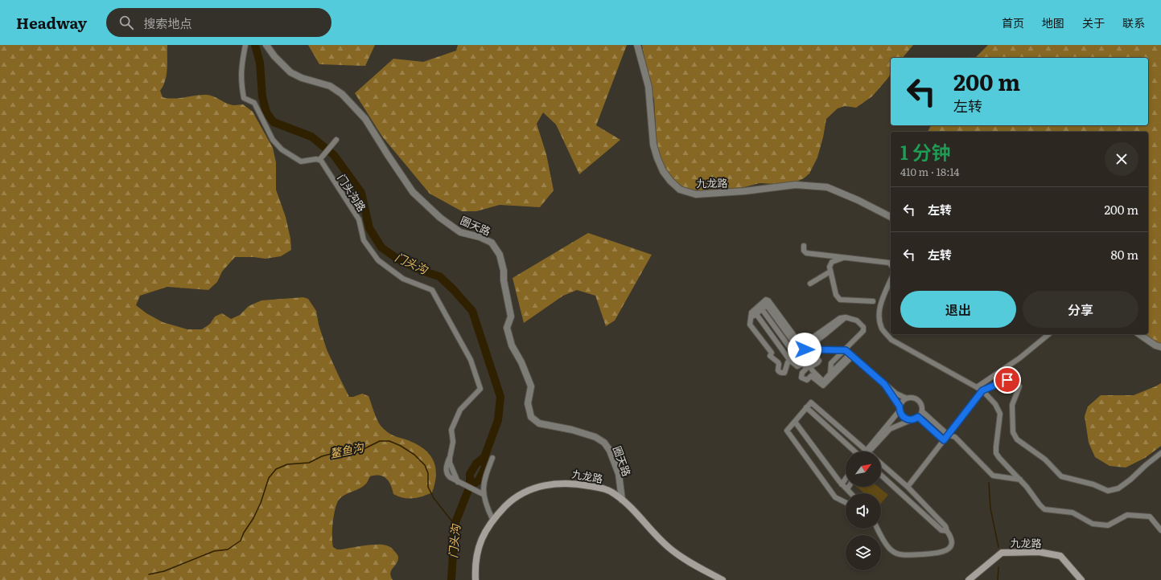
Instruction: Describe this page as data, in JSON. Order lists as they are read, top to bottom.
{
  "streets": {
    "main road": ["九龙路"],
    "street": ["门头沟路", "圈天路"]
  },
  "crossings": [
    ["九龙路", "圈天路"]
  ],
  "water": ["门头沟", "鳌鱼沟"],
  "north": "top right",
  "page": {
    "header": "Headway",
    "search": "搜索地点",
    "nav": [
      "首页",
      "地图",
      "关于",
      "联系"
    ],
    "turn": ["200 m", "左转"],
    "heading": ["1 分钟", "410 m · 18:14"],
    "list": [
      {
        "name": "左转",
        "value": "200 m"
      },
      {
        "name": "左转",
        "value": "80 m"
      }
    ],
    "buttons": ["退出", "分享"]
  }
}
